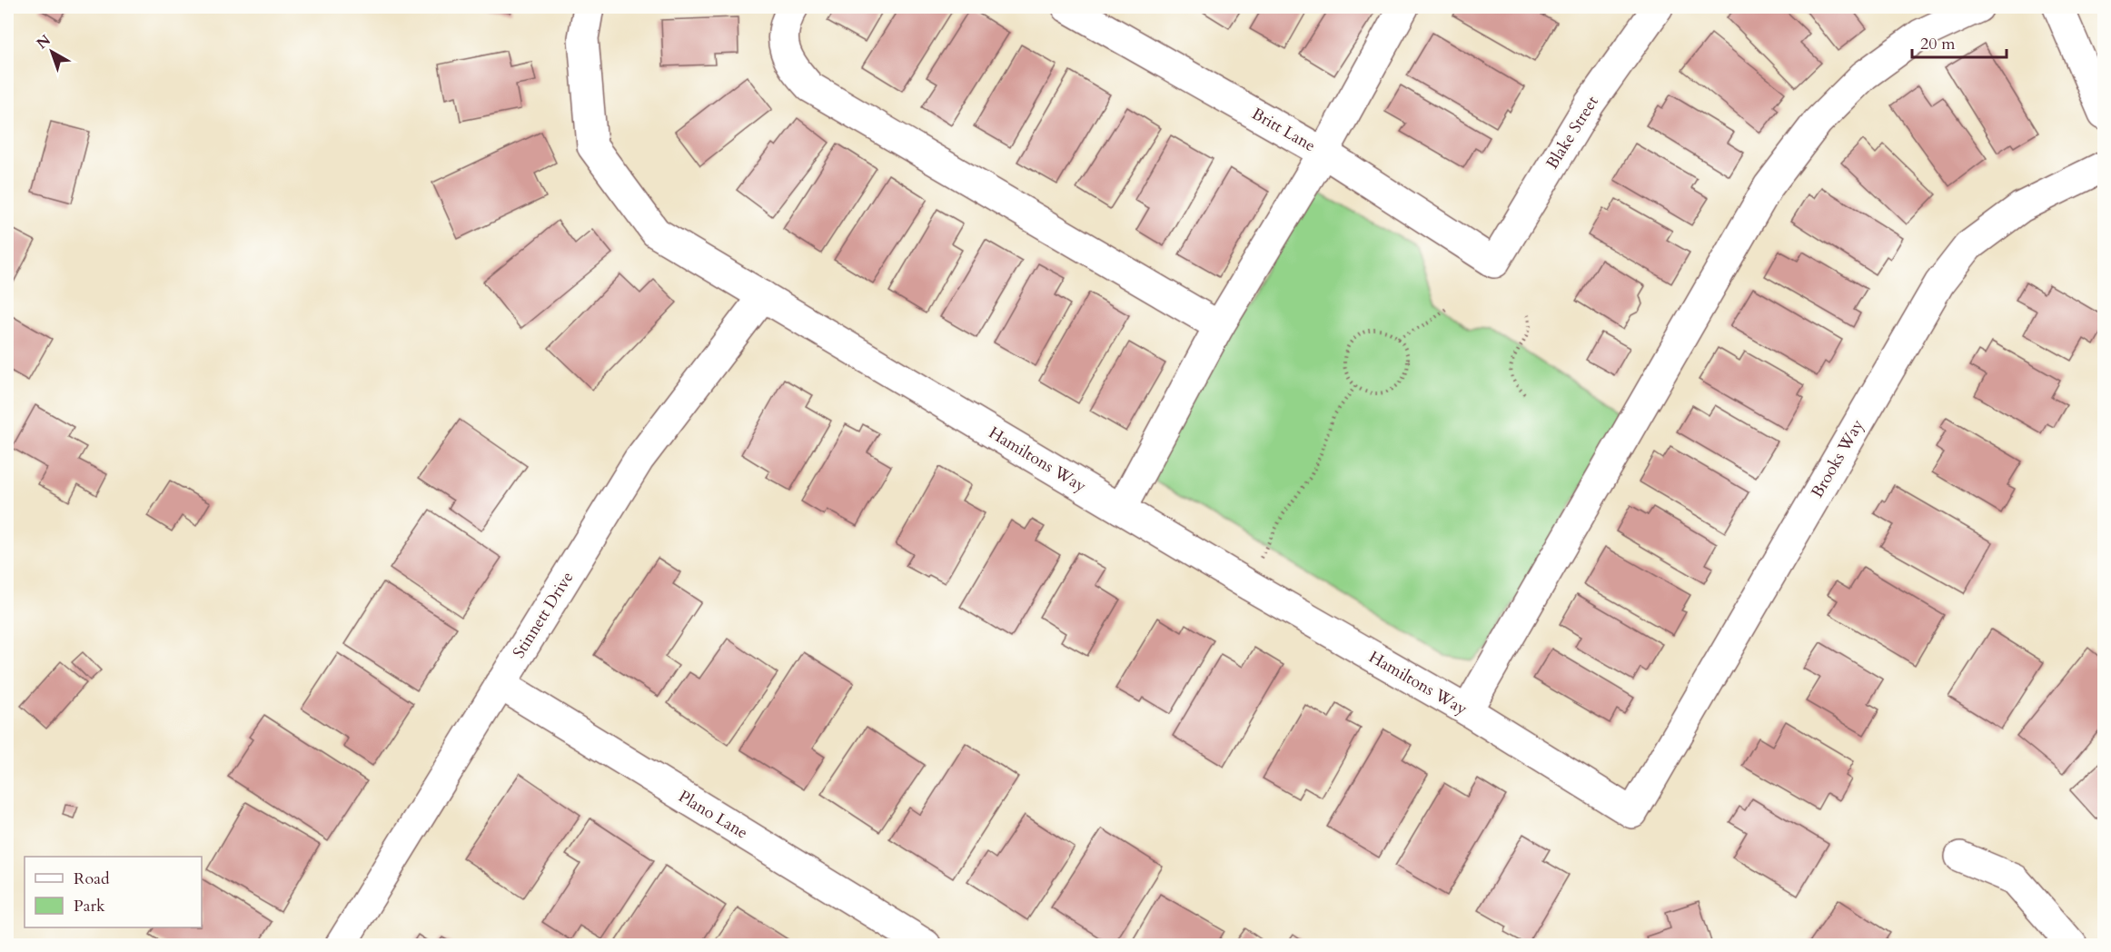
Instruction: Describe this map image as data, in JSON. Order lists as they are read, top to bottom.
{
  "streets": {
    "street": [
      "Britt Lane",
      "Blake Street",
      "Brooks Way",
      "Hamiltons Way",
      "Stinnett Drive",
      "Plano Lane"
    ]
  },
  "crossings": [
    ["Britt Lane", "Blake Street"],
    ["Brooks Way", "Hamiltons Way"],
    ["Hamiltons Way", "Stinnett Drive"],
    ["Stinnett Drive", "Plano Lane"]
  ],
  "legend": ["Road", "Park"],
  "scale_bar": "20 m",
  "north": "top left"
}
